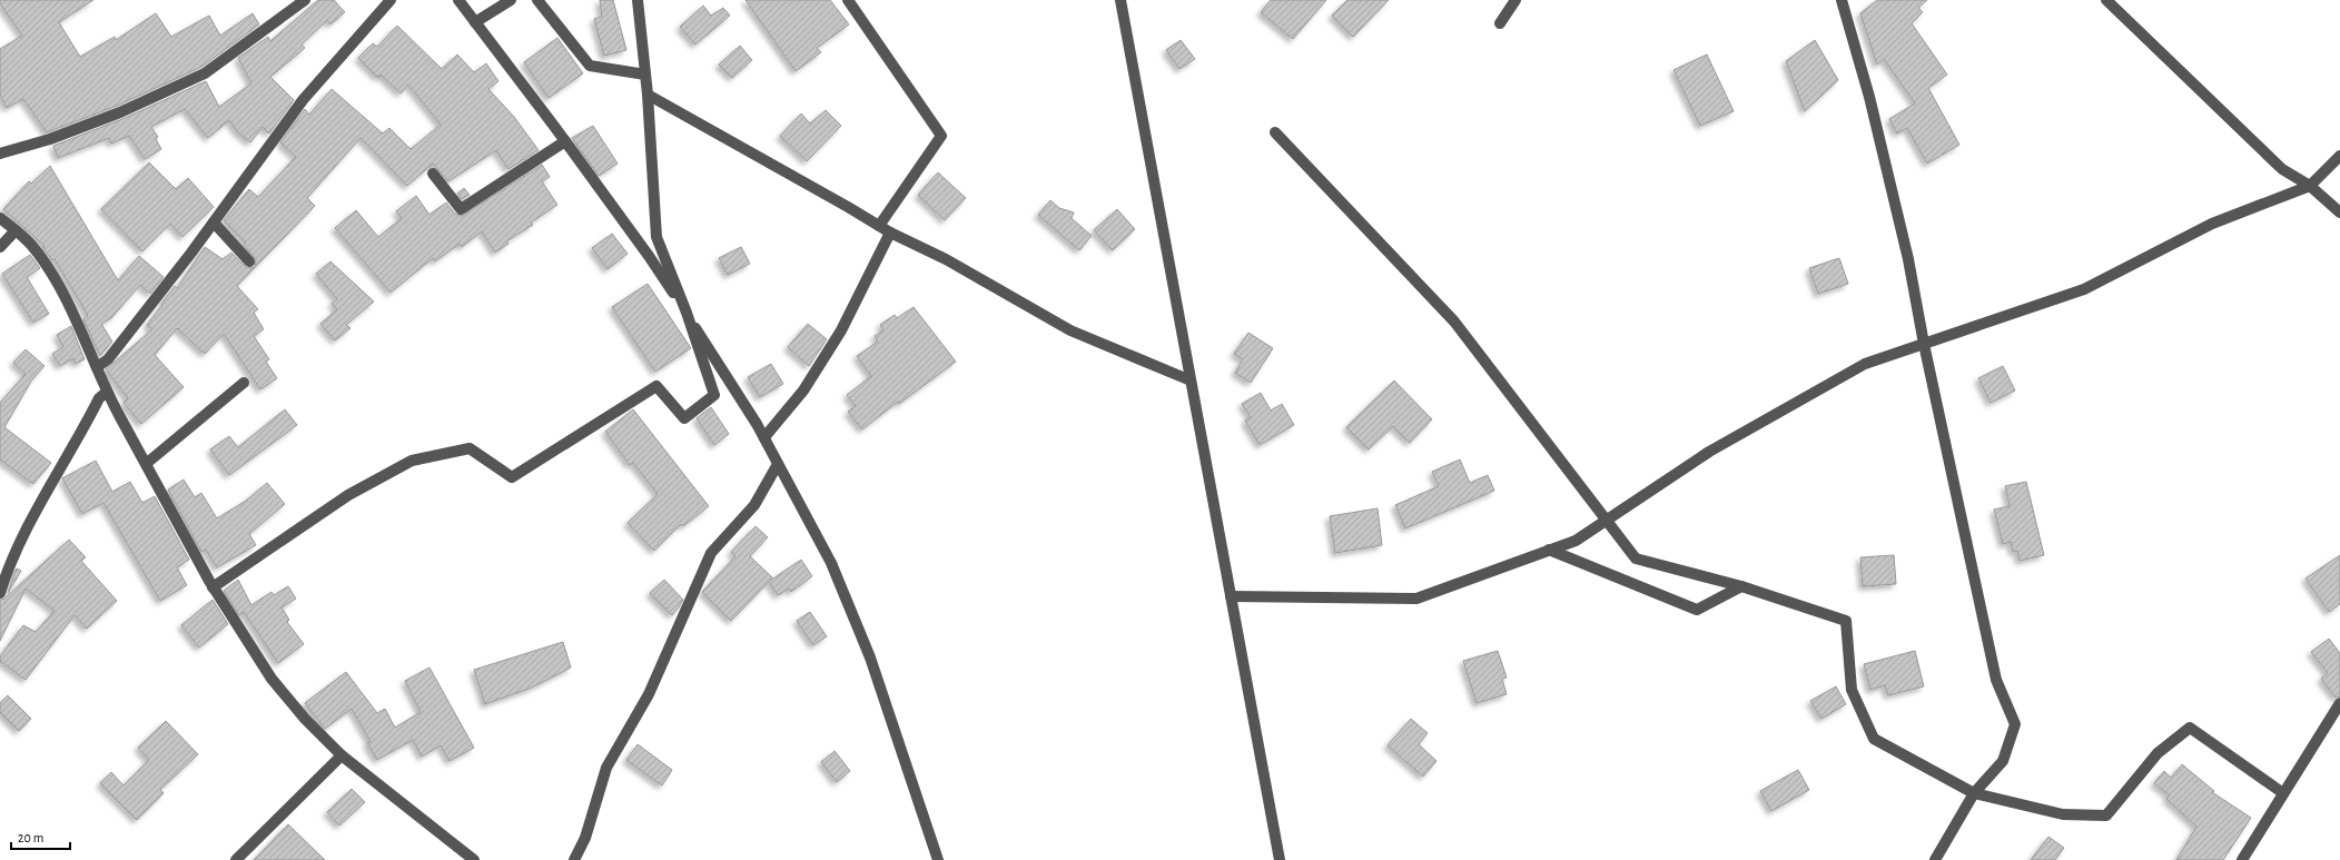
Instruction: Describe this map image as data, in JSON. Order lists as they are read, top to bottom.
{
  "scale_bar": "20 m"
}
